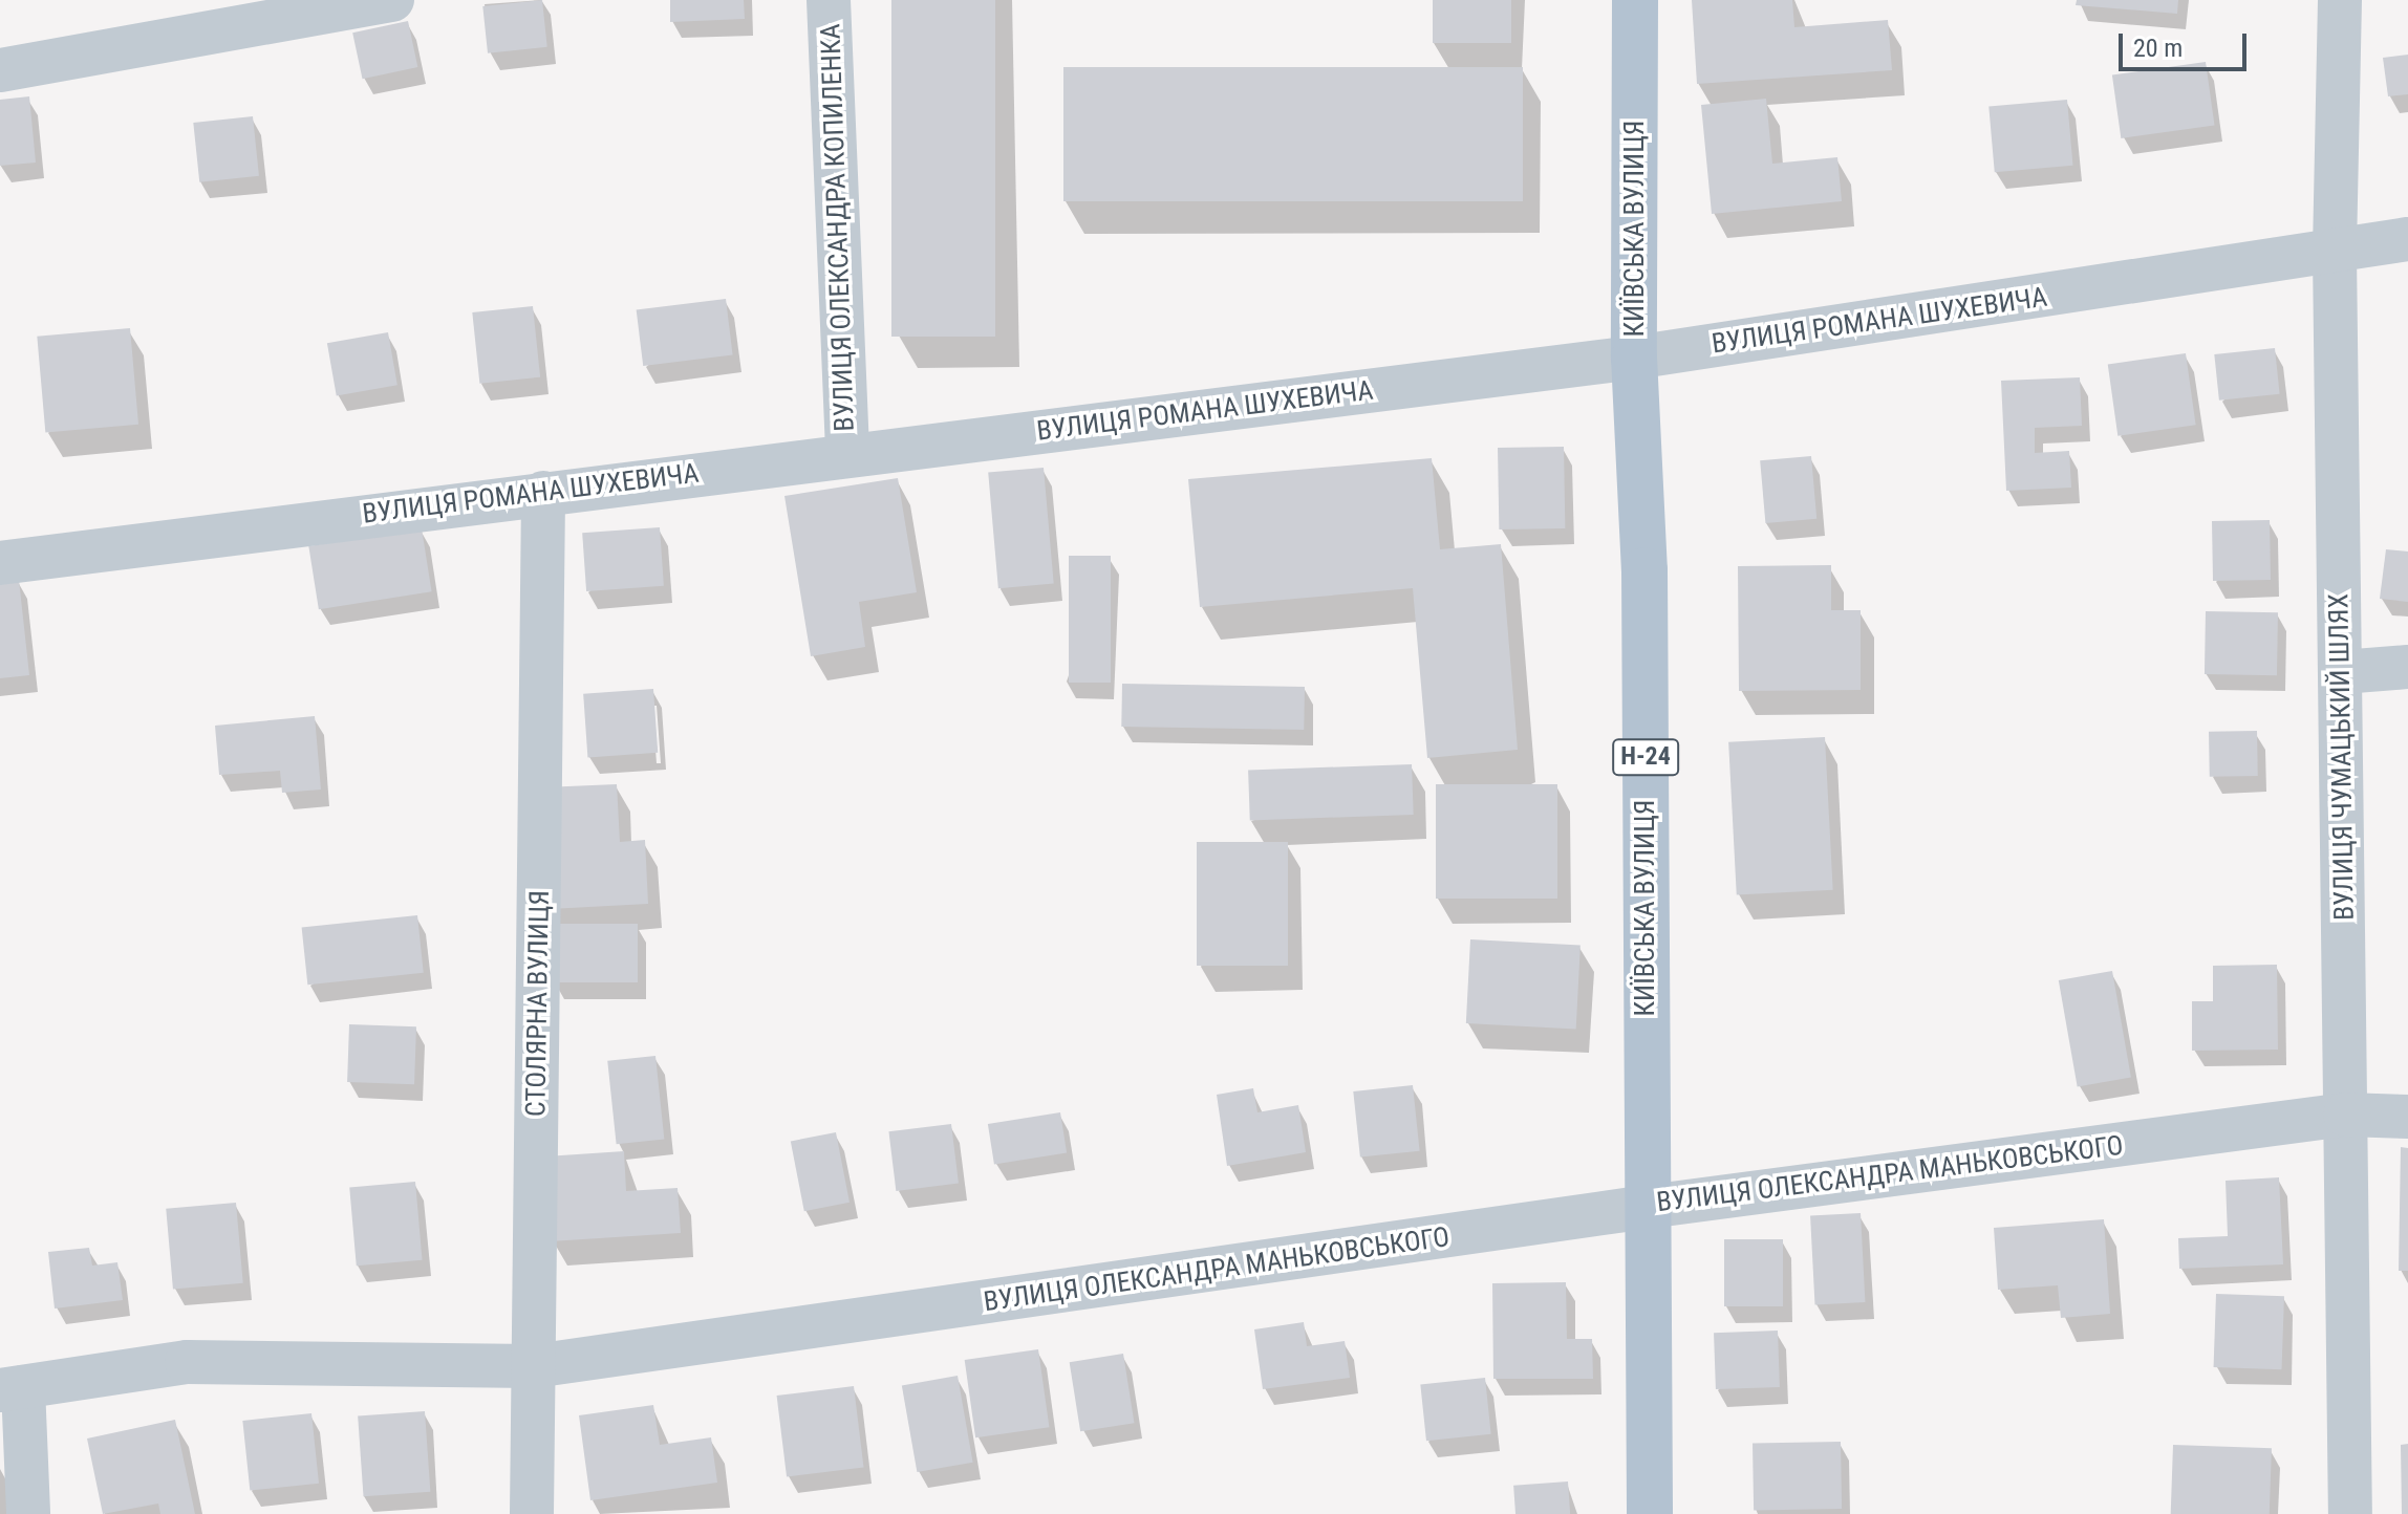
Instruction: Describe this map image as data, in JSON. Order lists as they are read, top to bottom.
{
  "streets": {
    "main road": ["КИЇВСЬКА ВУЛИЦЯ", "Н-24"],
    "street": [
      "ВУЛИЦЯ ОЛЕКСАНДРА КОПИЛЕНКА",
      "ВУЛИЦЯ РОМАНА ШУХЕВИЧА",
      "ВУЛИЦЯ ЧУМАЦЬКИЙ ШЛЯХ",
      "СТОЛЯРНА ВУЛИЦЯ",
      "ВУЛИЦЯ ОЛЕКСАНДРА МАНЬКОВСЬКОГО"
    ]
  },
  "crossings": [
    ["ВУЛИЦЯ ОЛЕКСАНДРА КОПИЛЕНКА", "ВУЛИЦЯ РОМАНА ШУХЕВИЧА"],
    ["КИЇВСЬКА ВУЛИЦЯ", "ВУЛИЦЯ РОМАНА ШУХЕВИЧА"],
    ["КИЇВСЬКА ВУЛИЦЯ", "ВУЛИЦЯ ОЛЕКСАНДРА МАНЬКОВСЬКОГО"],
    ["ВУЛИЦЯ РОМАНА ШУХЕВИЧА", "ВУЛИЦЯ ЧУМАЦЬКИЙ ШЛЯХ"],
    ["ВУЛИЦЯ РОМАНА ШУХЕВИЧА", "СТОЛЯРНА ВУЛИЦЯ"],
    ["ВУЛИЦЯ ЧУМАЦЬКИЙ ШЛЯХ", "ВУЛИЦЯ ОЛЕКСАНДРА МАНЬКОВСЬКОГО"],
    ["СТОЛЯРНА ВУЛИЦЯ", "ВУЛИЦЯ ОЛЕКСАНДРА МАНЬКОВСЬКОГО"]
  ],
  "scale_bar": "20 m"
}
